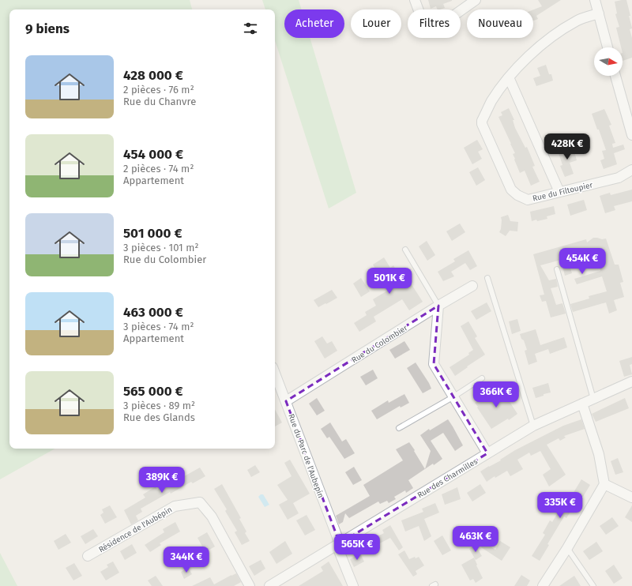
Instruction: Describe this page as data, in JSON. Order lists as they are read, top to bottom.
{
  "streets": {
    "street": [
      "Rue du Filtoupier",
      "Rue du Colombier",
      "Rue du Parc de l'Aubepin",
      "Rue des Charmilles",
      "Résidence de l'Aubépin"
    ]
  },
  "crossings": [
    ["Rue du Colombier", "Rue du Parc de l'Aubepin"],
    ["Rue du Parc de l'Aubepin", "Rue des Charmilles"]
  ],
  "north": "right",
  "page": {
    "chip": [
      "Acheter",
      "Louer",
      "Filtres",
      "Nouveau"
    ],
    "heading": "9 biens",
    "list": [
      {
        "name": "428 000 €",
        "note": "2 pièces · 76 m² · Rue du Chanvre"
      },
      {
        "name": "454 000 €",
        "note": "2 pièces · 74 m² · Appartement"
      },
      {
        "name": "501 000 €",
        "note": "3 pièces · 101 m² · Rue du Colombier"
      },
      {
        "name": "463 000 €",
        "note": "3 pièces · 74 m² · Appartement"
      },
      {
        "name": "565 000 €",
        "note": "3 pièces · 89 m² · Rue des Glands"
      }
    ],
    "price": [
      "428K €",
      "454K €",
      "501K €",
      "366K €",
      "389K €",
      "335K €",
      "463K €",
      "565K €",
      "344K €"
    ]
  }
}
